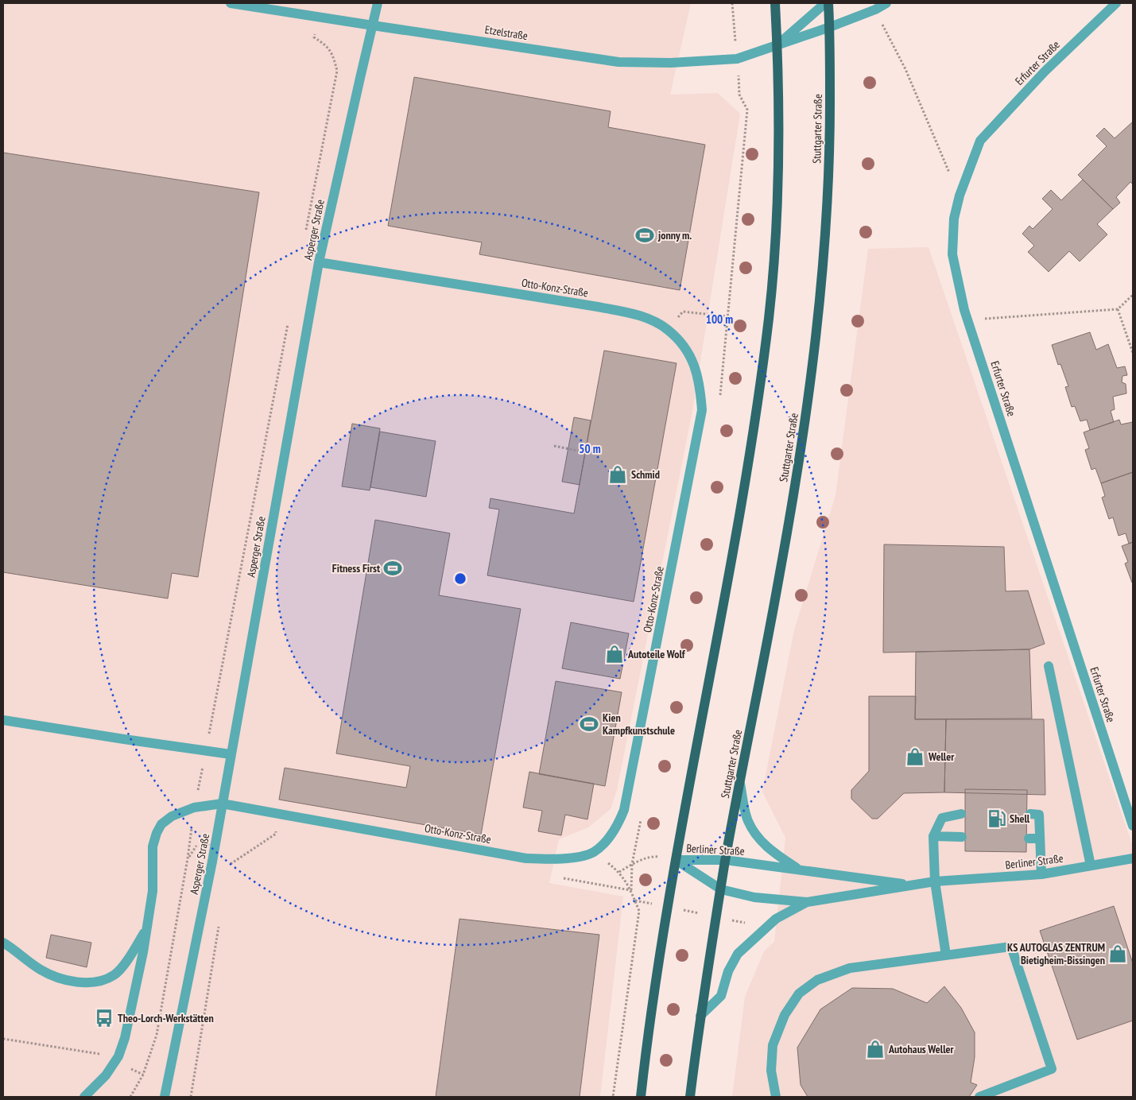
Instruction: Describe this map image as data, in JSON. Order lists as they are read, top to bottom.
{
  "streets": {
    "main road": ["Stuttgarter Straße"],
    "street": [
      "Etzelstraße",
      "Erfurter Straße",
      "Asperger Straße",
      "Otto-Konz-Straße",
      "Berliner Straße"
    ]
  },
  "crossings": [
    ["Etzelstraße", "Stuttgarter Straße"],
    ["Etzelstraße", "Asperger Straße"],
    ["Stuttgarter Straße", "Berliner Straße"],
    ["Asperger Straße", "Otto-Konz-Straße"]
  ],
  "places": {
    "sports": ["jonny m.", "Fitness First", "Kien Kampfkunstschule"],
    "shop": [
      "Schmid",
      "Autoteile Wolf",
      "Weller",
      "KS AUTOGLAS ZENTRUM Bietigheim-Bissingen",
      "Autohaus Weller"
    ],
    "fuel station": ["Shell"],
    "bus stop": ["Theo-Lorch-Werkstätten"]
  },
  "rings": ["100 m", "50 m"]
}
